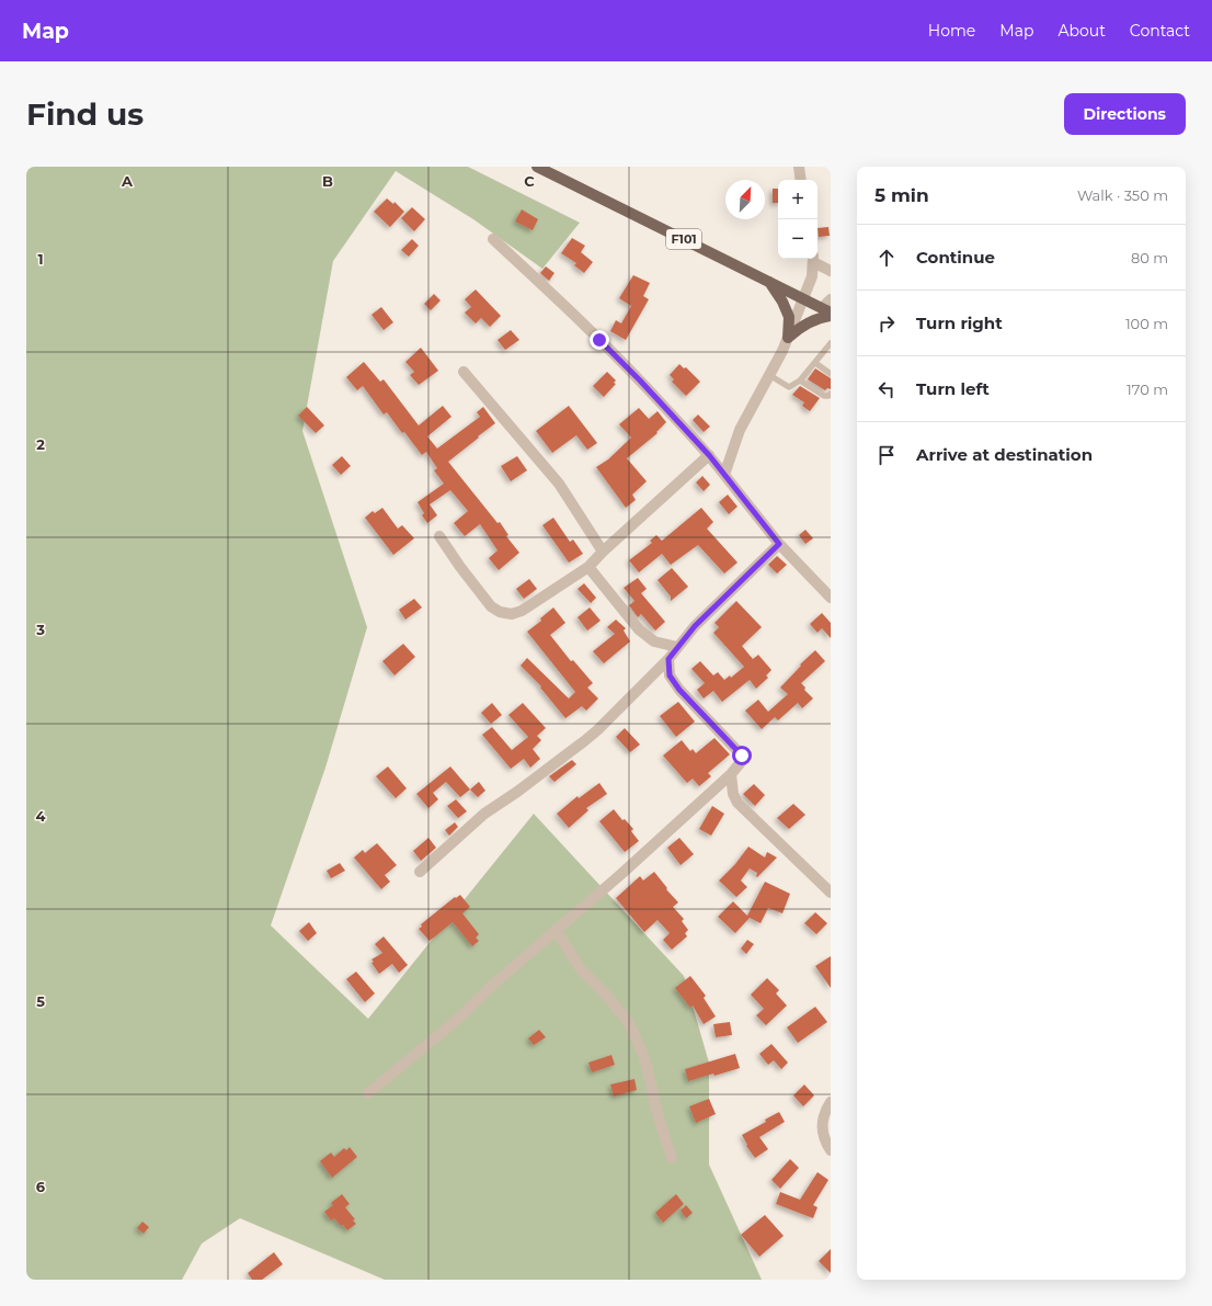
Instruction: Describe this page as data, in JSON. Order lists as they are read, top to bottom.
{
  "streets": {
    "main road": ["F101"]
  },
  "north": "top right",
  "page": {
    "header": "Map",
    "nav": [
      "Home",
      "Map",
      "About",
      "Contact"
    ],
    "buttons": "Directions",
    "title": "Find us",
    "heading": ["5 min", "Walk · 350 m"],
    "map_buttons": ["+", "−"],
    "list": [
      ["Continue", "80 m"],
      ["Turn right", "100 m"],
      ["Turn left", "170 m"],
      "Arrive at destination"
    ]
  },
  "grid": {
    "columns": ["A", "B", "C"],
    "rows": [
      "1",
      "2",
      "3",
      "4",
      "5",
      "6"
    ]
  }
}
